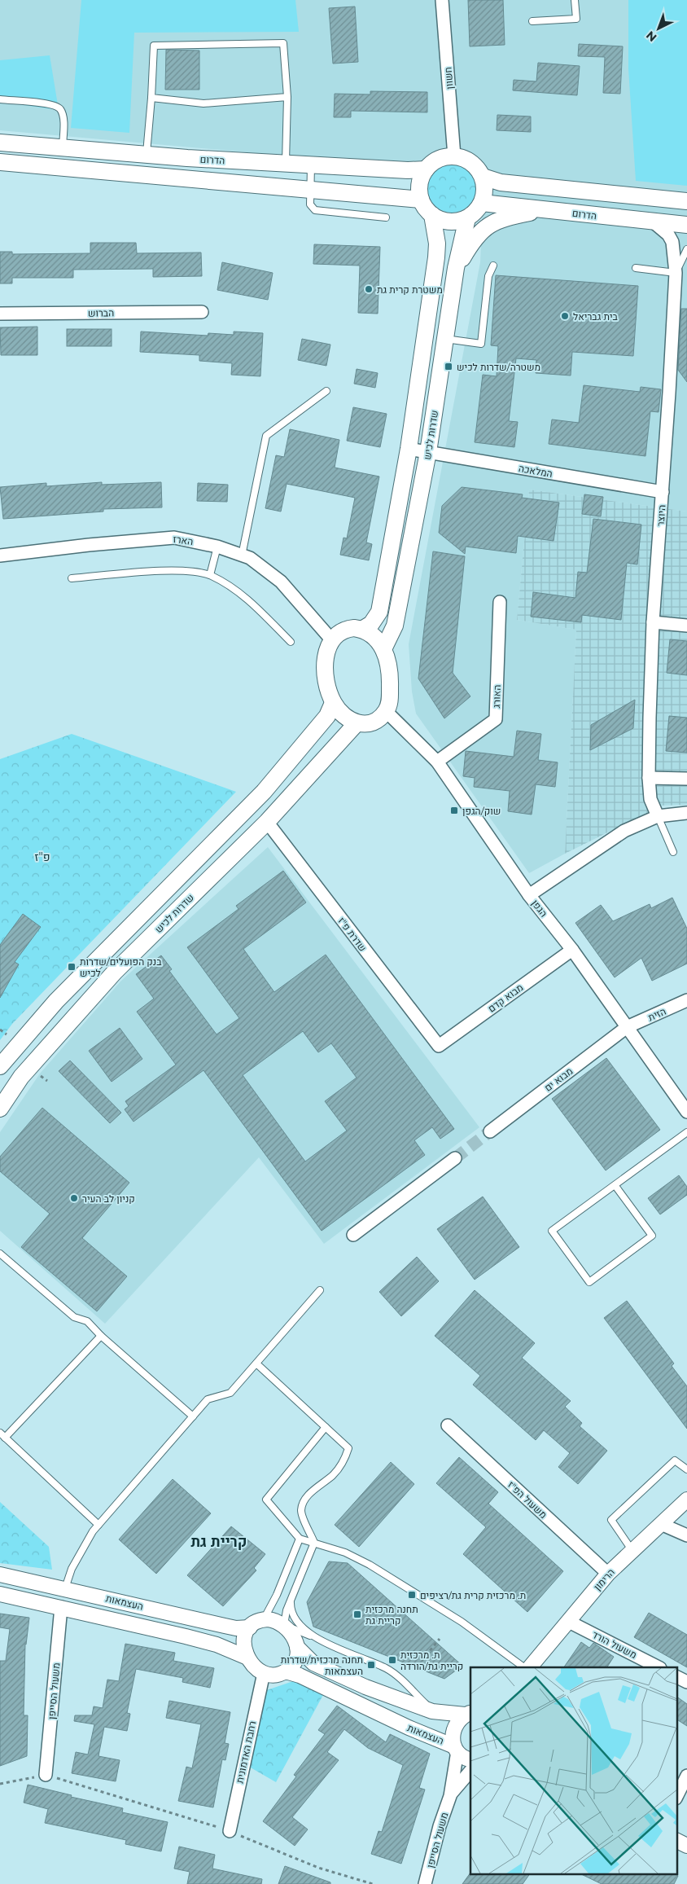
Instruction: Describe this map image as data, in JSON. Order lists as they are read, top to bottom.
{
  "streets": {
    "main road": ["הדרום", "שדרות לכיש"],
    "street": [
      "חשוון",
      "הברוש",
      "המלאכה",
      "היוצר",
      "הארז",
      "האורג",
      "הגפן",
      "שדרת פ\"ז",
      "מבוא קדם",
      "הזית",
      "מבוא ים",
      "משעול הפ\"ז",
      "הרימון",
      "העצמאות",
      "משעול הורד",
      "משעול הסייפן",
      "רחבת האדמונית"
    ]
  },
  "crossings": [
    ["חשוון", "הדרום"],
    ["חשוון", "שדרות לכיש"],
    ["הדרום", "שדרות לכיש"],
    ["הדרום", "היוצר"],
    ["שדרות לכיש", "המלאכה"],
    ["שדרות לכיש", "הארז"],
    ["שדרות לכיש", "הגפן"],
    ["שדרות לכיש", "שדרת פ\"ז"],
    ["המלאכה", "היוצר"],
    ["הארז", "הגפן"],
    ["האורג", "הגפן"],
    ["הגפן", "מבוא קדם"],
    ["הגפן", "הזית"],
    ["הגפן", "מבוא ים"],
    ["שדרת פ\"ז", "מבוא קדם"],
    ["הזית", "מבוא ים"],
    ["משעול הפ\"ז", "הרימון"],
    ["הרימון", "משעול הורד"],
    ["העצמאות", "משעול הסייפן"],
    ["העצמאות", "רחבת האדמונית"]
  ],
  "districts": ["פ\"ז", "קריית גת"],
  "places": {
    "other": ["משטרת קרית גת", "בית גבריאל", "קניון לב העיר"],
    "transit": [
      "משטרה/שדרות לכיש",
      "שוק/הגפן",
      "בנק הפועלים/שדרות לכיש",
      "ת. מרכזית קרית גת/רציפים",
      "תחנה מרכזית קריית גת",
      "ת. מרכזית קריית גת/הורדה",
      "תחנה מרכזית/שדרות העצמאות"
    ]
  },
  "north": "bottom left"
}
